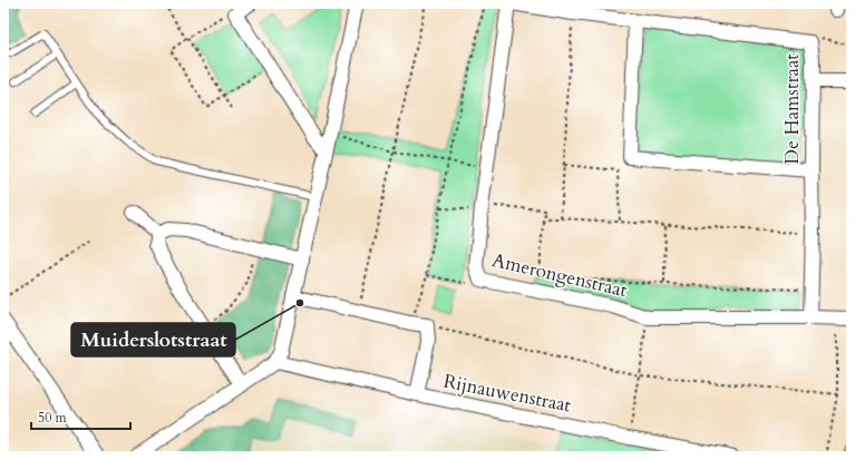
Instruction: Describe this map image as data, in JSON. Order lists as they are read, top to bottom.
{
  "streets": {
    "street": ["De Hamstraat", "Amerongenstraat", "Rijnauwenstraat"]
  },
  "crossings": [
    ["De Hamstraat", "Amerongenstraat"]
  ],
  "places": ["Muiderslotstraat"],
  "scale_bar": "50 m"
}
